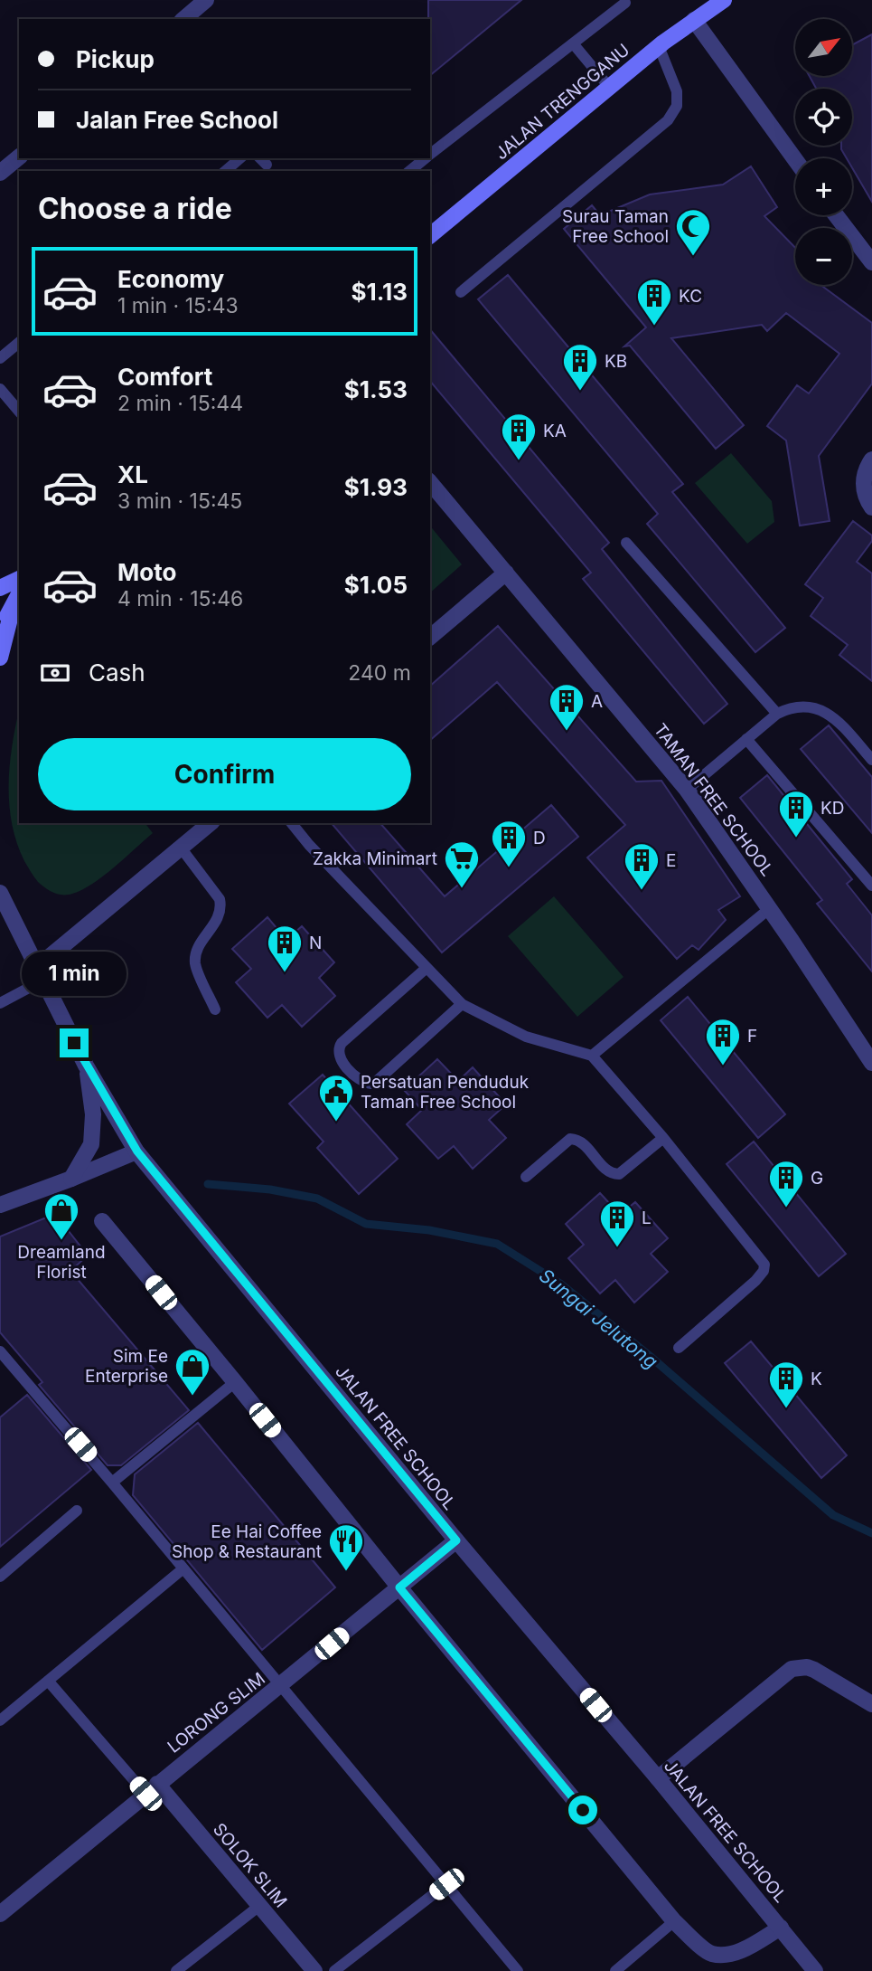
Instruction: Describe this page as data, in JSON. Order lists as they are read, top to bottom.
{
  "streets": {
    "main road": ["JALAN TRENGGANU"],
    "street": [
      "TAMAN FREE SCHOOL",
      "JALAN FREE SCHOOL",
      "LORONG SLIM",
      "SOLOK SLIM"
    ]
  },
  "crossings": [
    ["JALAN FREE SCHOOL", "LORONG SLIM"],
    ["LORONG SLIM", "SOLOK SLIM"]
  ],
  "water": ["Sungai Jelutong"],
  "places": {
    "mosque": ["Surau Taman Free School"],
    "building": [
      "KC",
      "KB",
      "KA",
      "A",
      "KD",
      "D",
      "E",
      "N",
      "F",
      "G",
      "L",
      "K"
    ],
    "supermarket": ["Zakka Minimart"],
    "public building": ["Persatuan Penduduk Taman Free School"],
    "shop": ["Dreamland Florist", "Sim Ee Enterprise"],
    "restaurant": ["Ee Hai Coffee Shop & Restaurant"]
  },
  "north": "top right",
  "page": {
    "map_buttons": ["+", "−"],
    "banner": ["Pickup", "Jalan Free School"],
    "heading": "Choose a ride",
    "list": [
      {
        "name": "Economy",
        "note": "1 min · 15:43",
        "value": "$1.13"
      },
      {
        "name": "Comfort",
        "note": "2 min · 15:44",
        "value": "$1.53"
      },
      {
        "name": "XL",
        "note": "3 min · 15:45",
        "value": "$1.93"
      },
      {
        "name": "Moto",
        "note": "4 min · 15:46",
        "value": "$1.05"
      }
    ],
    "pay": ["Cash", "240 m"],
    "buttons": "Confirm",
    "bubble": "1 min"
  }
}
